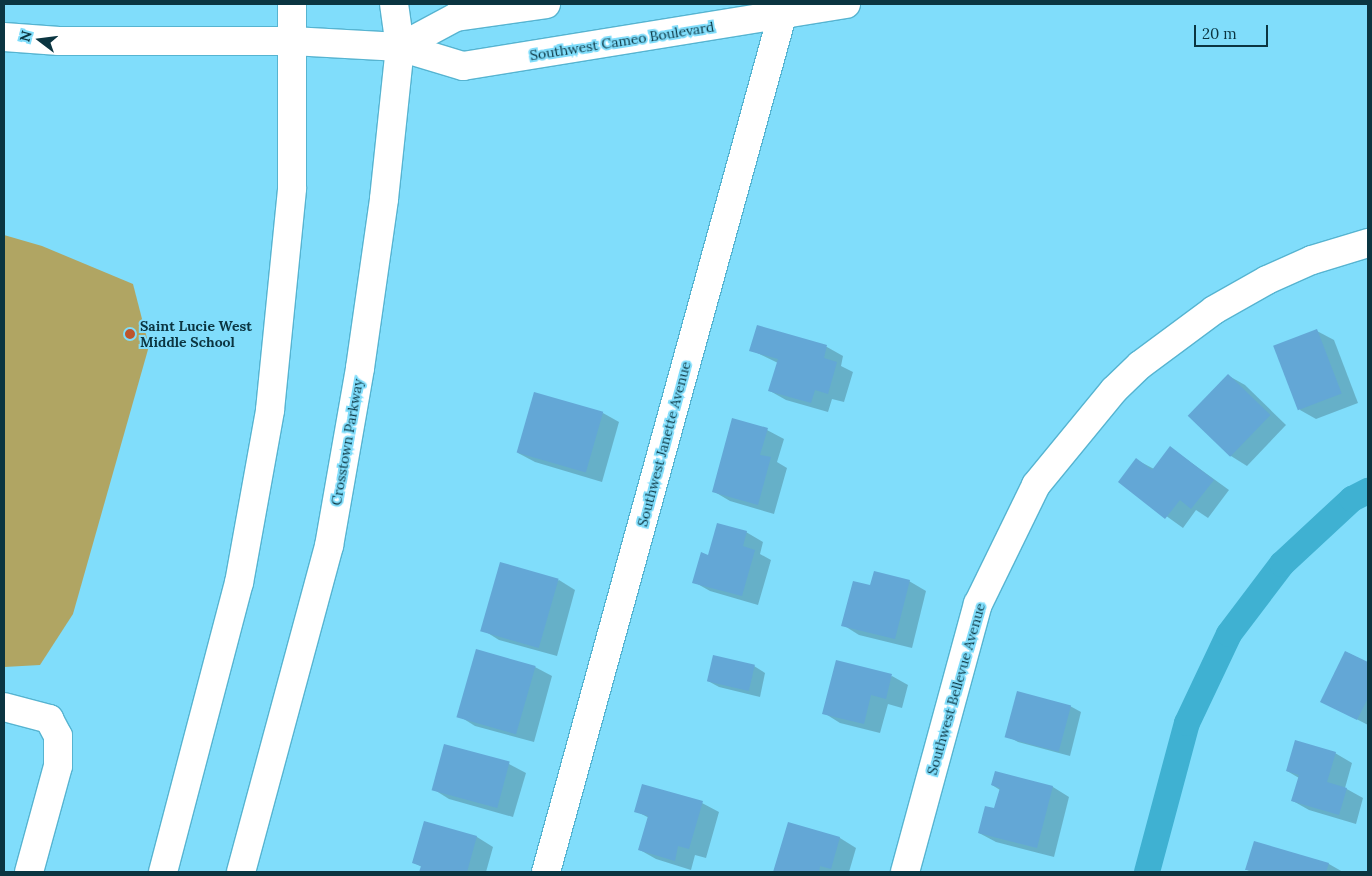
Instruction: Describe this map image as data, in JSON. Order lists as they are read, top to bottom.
{
  "streets": {
    "street": [
      "Southwest Cameo Boulevard",
      "Crosstown Parkway",
      "Southwest Janette Avenue",
      "Southwest Bellevue Avenue"
    ]
  },
  "crossings": [
    ["Southwest Cameo Boulevard", "Crosstown Parkway"],
    ["Southwest Cameo Boulevard", "Southwest Janette Avenue"]
  ],
  "places": ["Saint Lucie West Middle School"],
  "scale_bar": "20 m",
  "north": "left"
}
